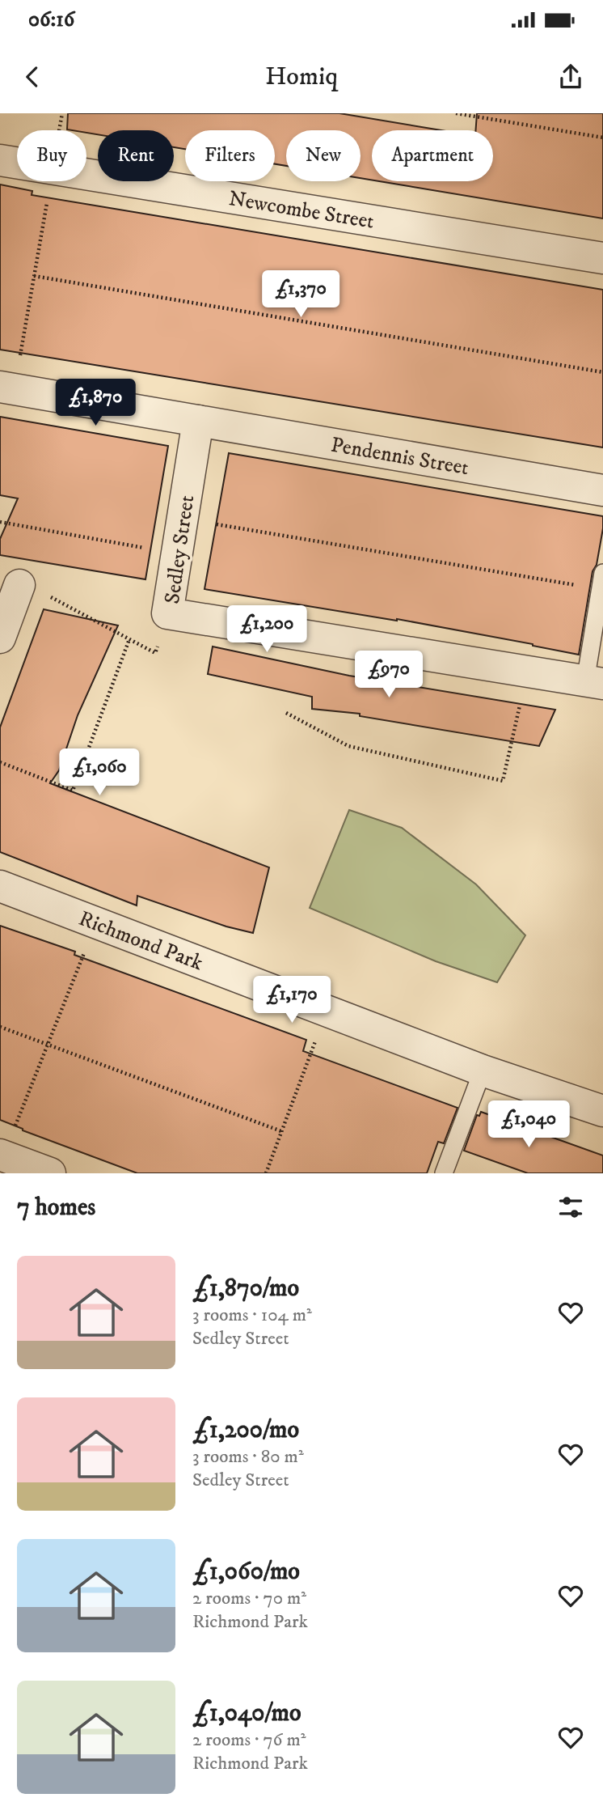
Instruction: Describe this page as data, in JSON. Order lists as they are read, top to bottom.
{
  "streets": {
    "street": [
      "Newcombe Street",
      "Pendennis Street",
      "Sedley Street",
      "Richmond Park"
    ]
  },
  "crossings": [
    ["Pendennis Street", "Sedley Street"]
  ],
  "page": {
    "status": "06:16",
    "header": "Homiq",
    "chip": [
      "Buy",
      "Rent",
      "Filters",
      "New",
      "Apartment"
    ],
    "price": [
      "£1,370",
      "£1,870",
      "£1,200",
      "£970",
      "£1,060",
      "£1,170",
      "£1,040"
    ],
    "heading": "7 homes",
    "list": [
      {
        "name": "£1,870/mo",
        "note": "3 rooms · 104 m² · Sedley Street"
      },
      {
        "name": "£1,200/mo",
        "note": "3 rooms · 80 m² · Sedley Street"
      },
      {
        "name": "£1,060/mo",
        "note": "2 rooms · 70 m² · Richmond Park"
      },
      {
        "name": "£1,040/mo",
        "note": "2 rooms · 76 m² · Richmond Park"
      }
    ]
  }
}
